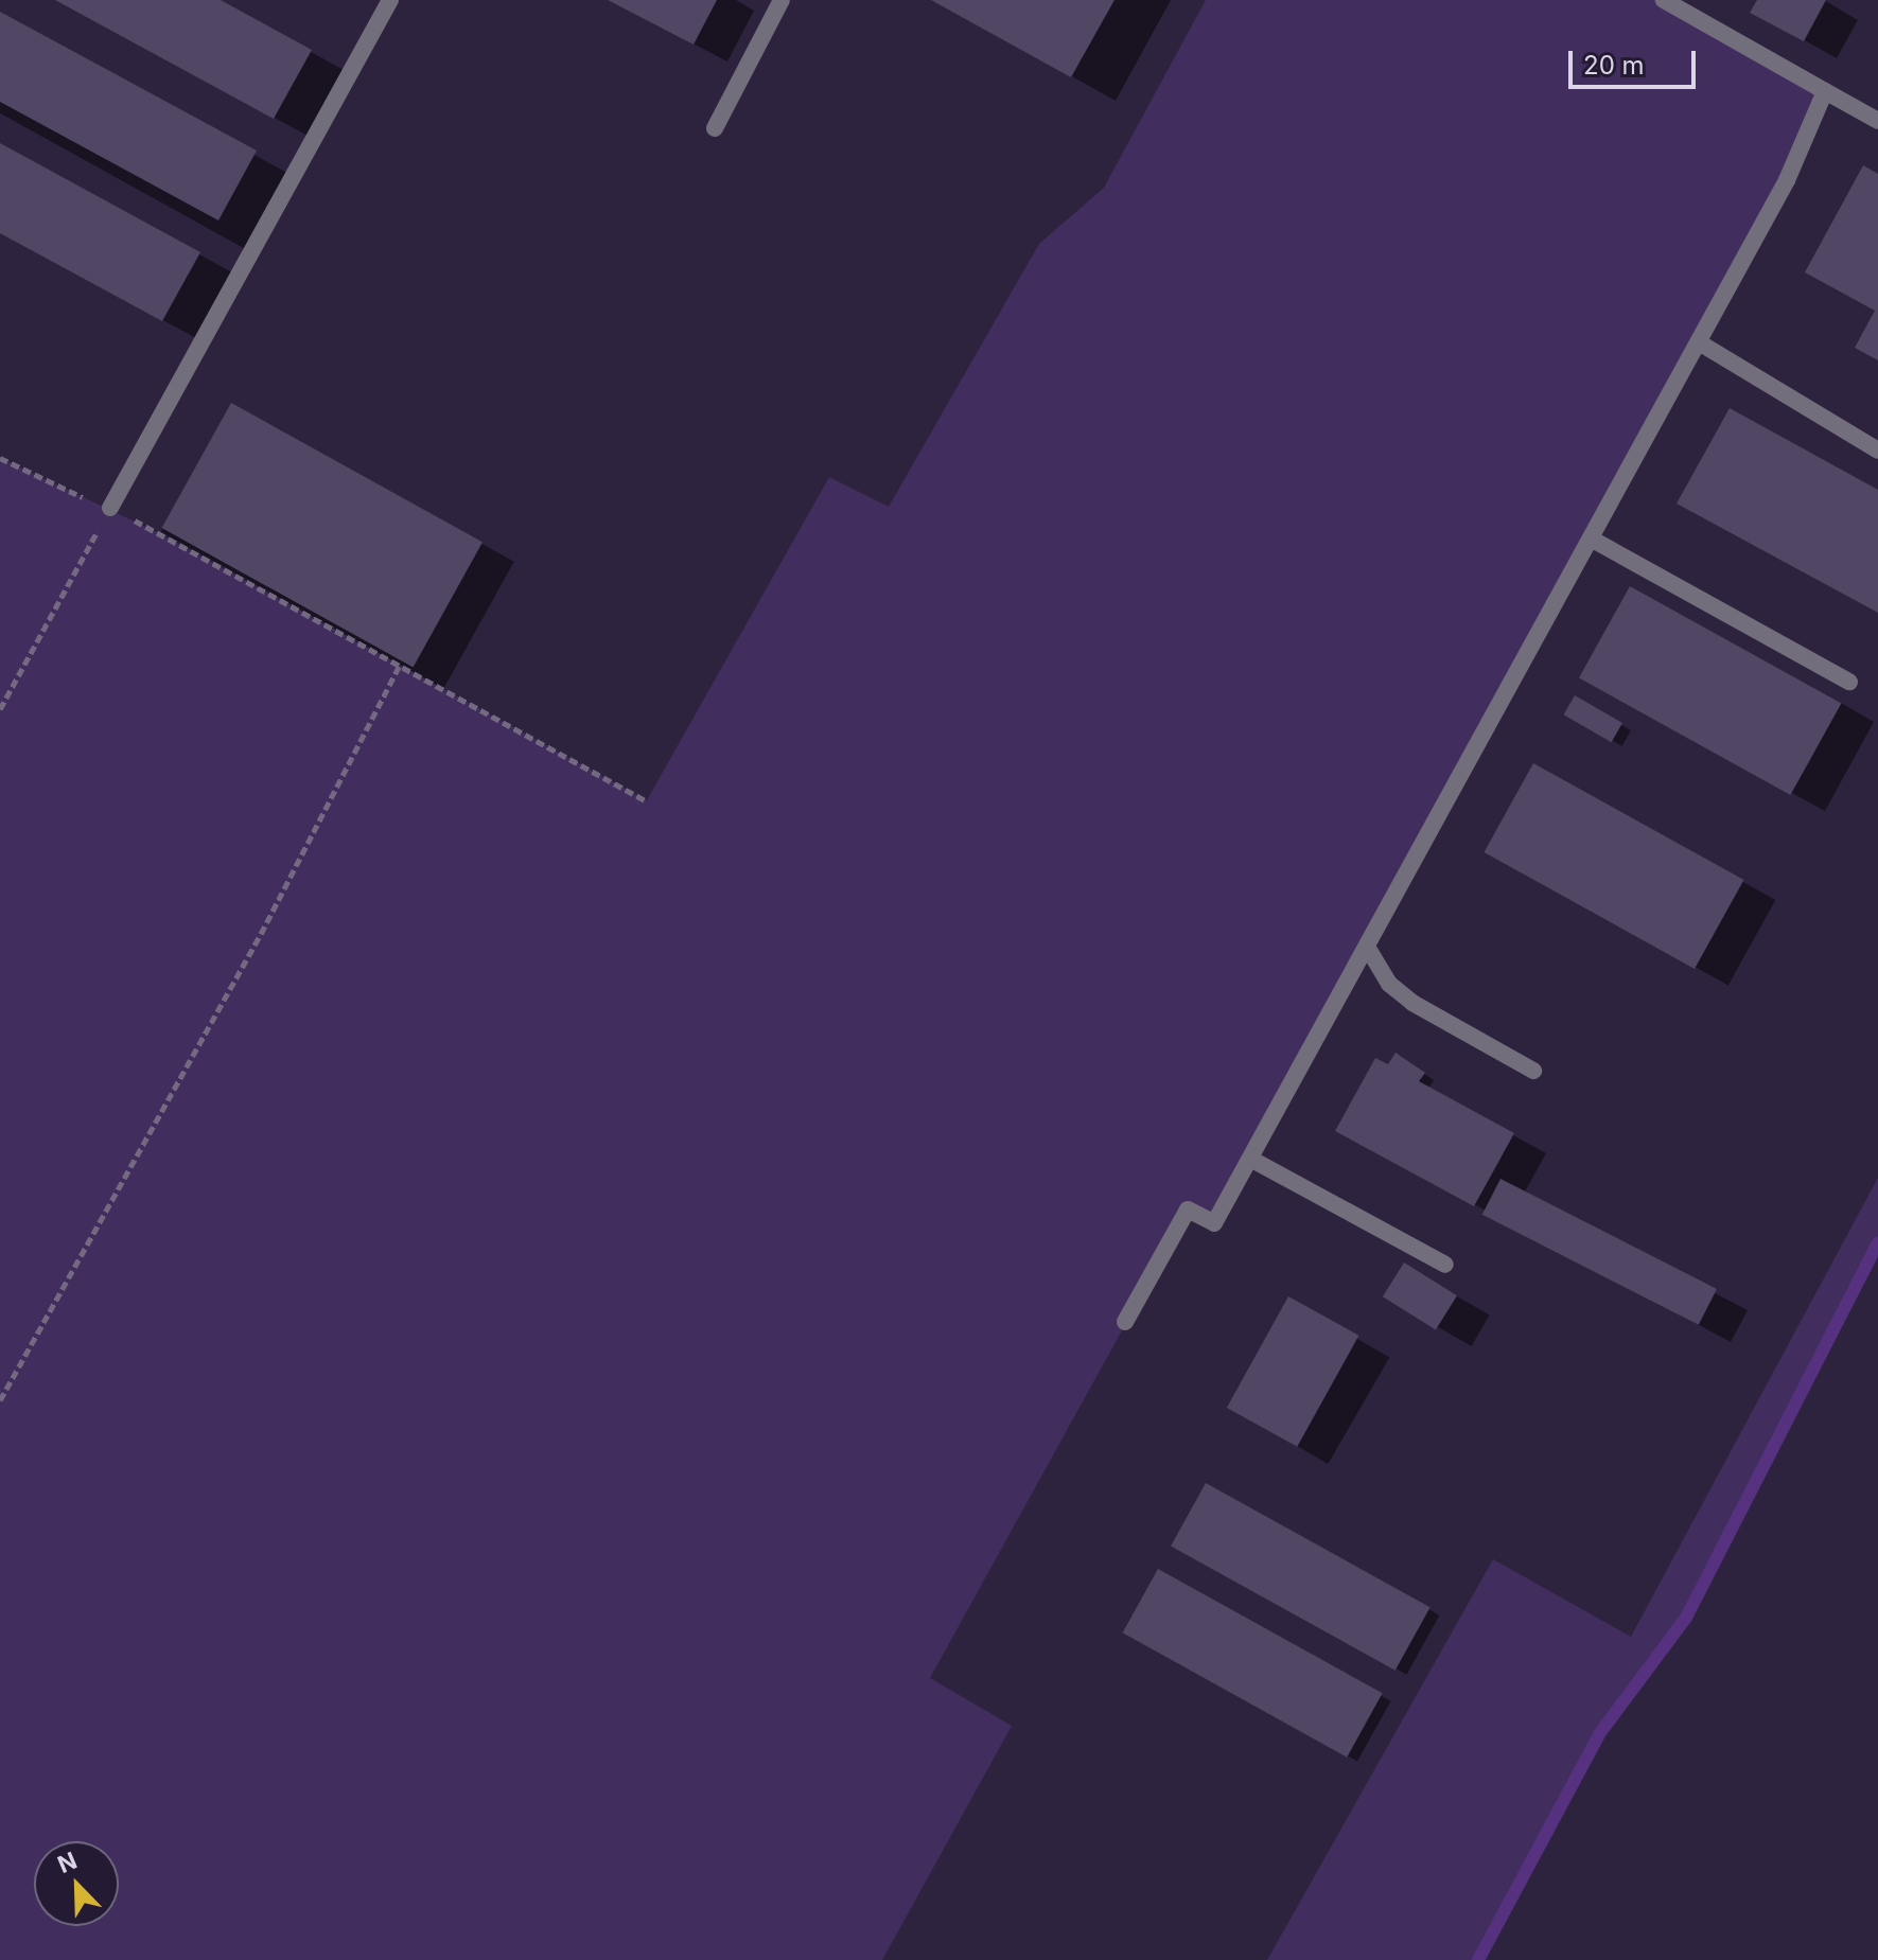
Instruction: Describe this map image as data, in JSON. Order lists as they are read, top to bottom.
{
  "scale_bar": "20 m",
  "north": "top left"
}
